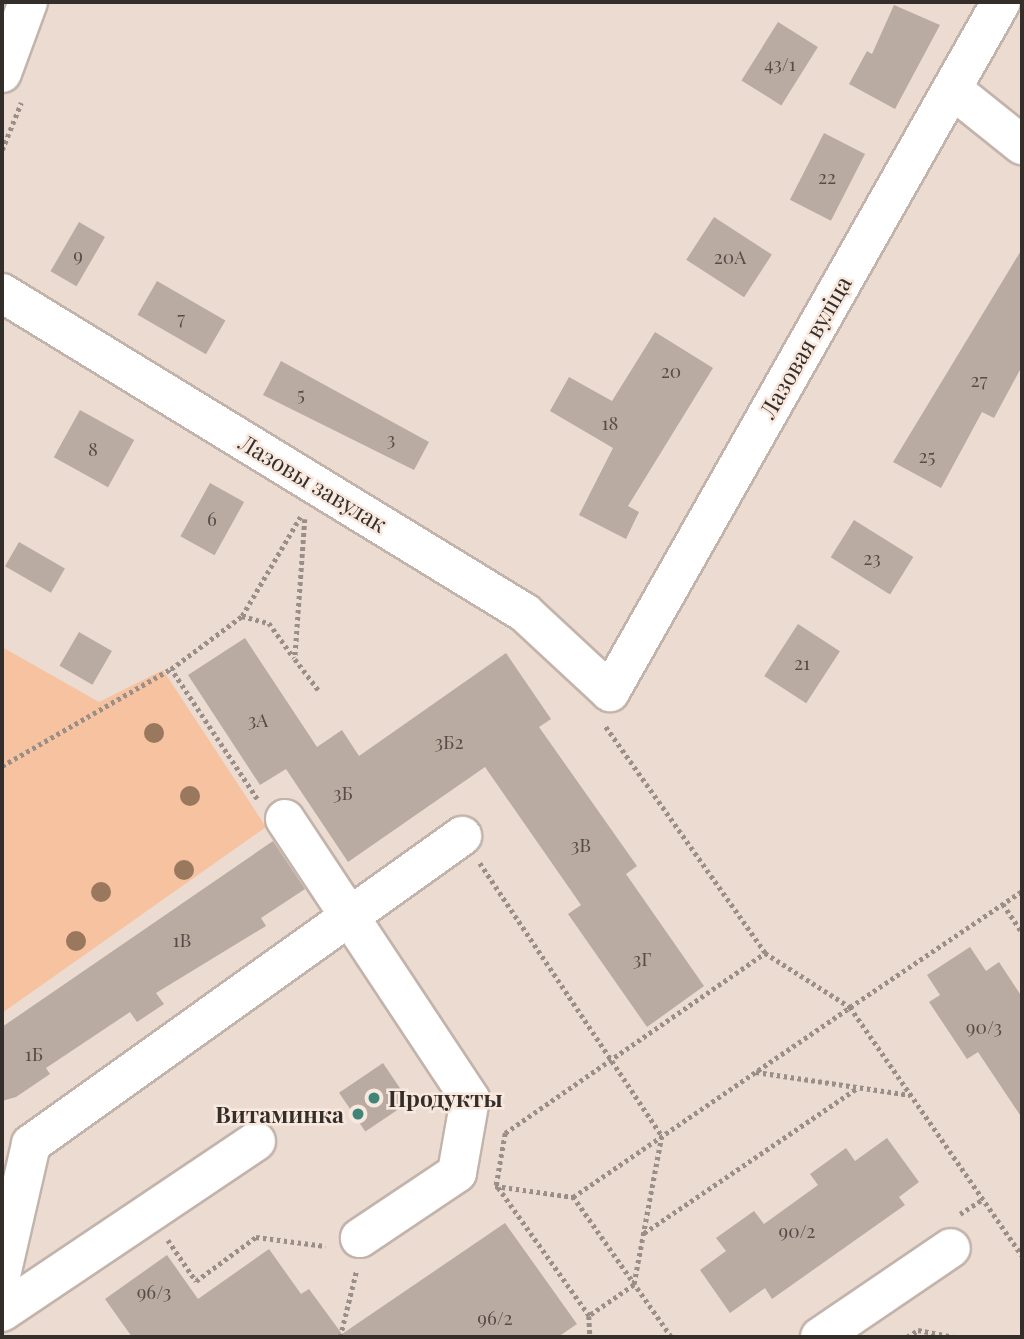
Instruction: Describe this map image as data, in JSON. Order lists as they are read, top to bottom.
{
  "streets": {
    "street": ["Лазовая вуліца", "Лазовы завулак"]
  },
  "crossings": [
    ["Лазовая вуліца", "Лазовы завулак"]
  ],
  "places": ["Продукты", "Витаминка"],
  "house_numbers": [
    "43/1",
    "22",
    "9",
    "20А",
    "7",
    "20",
    "27",
    "5",
    "18",
    "3",
    "8",
    "25",
    "6",
    "23",
    "21",
    "3А",
    "3Б2",
    "3Б",
    "3В",
    "1В",
    "3Г",
    "90/3",
    "1Б",
    "90/2",
    "96/3",
    "96/2"
  ]
}
